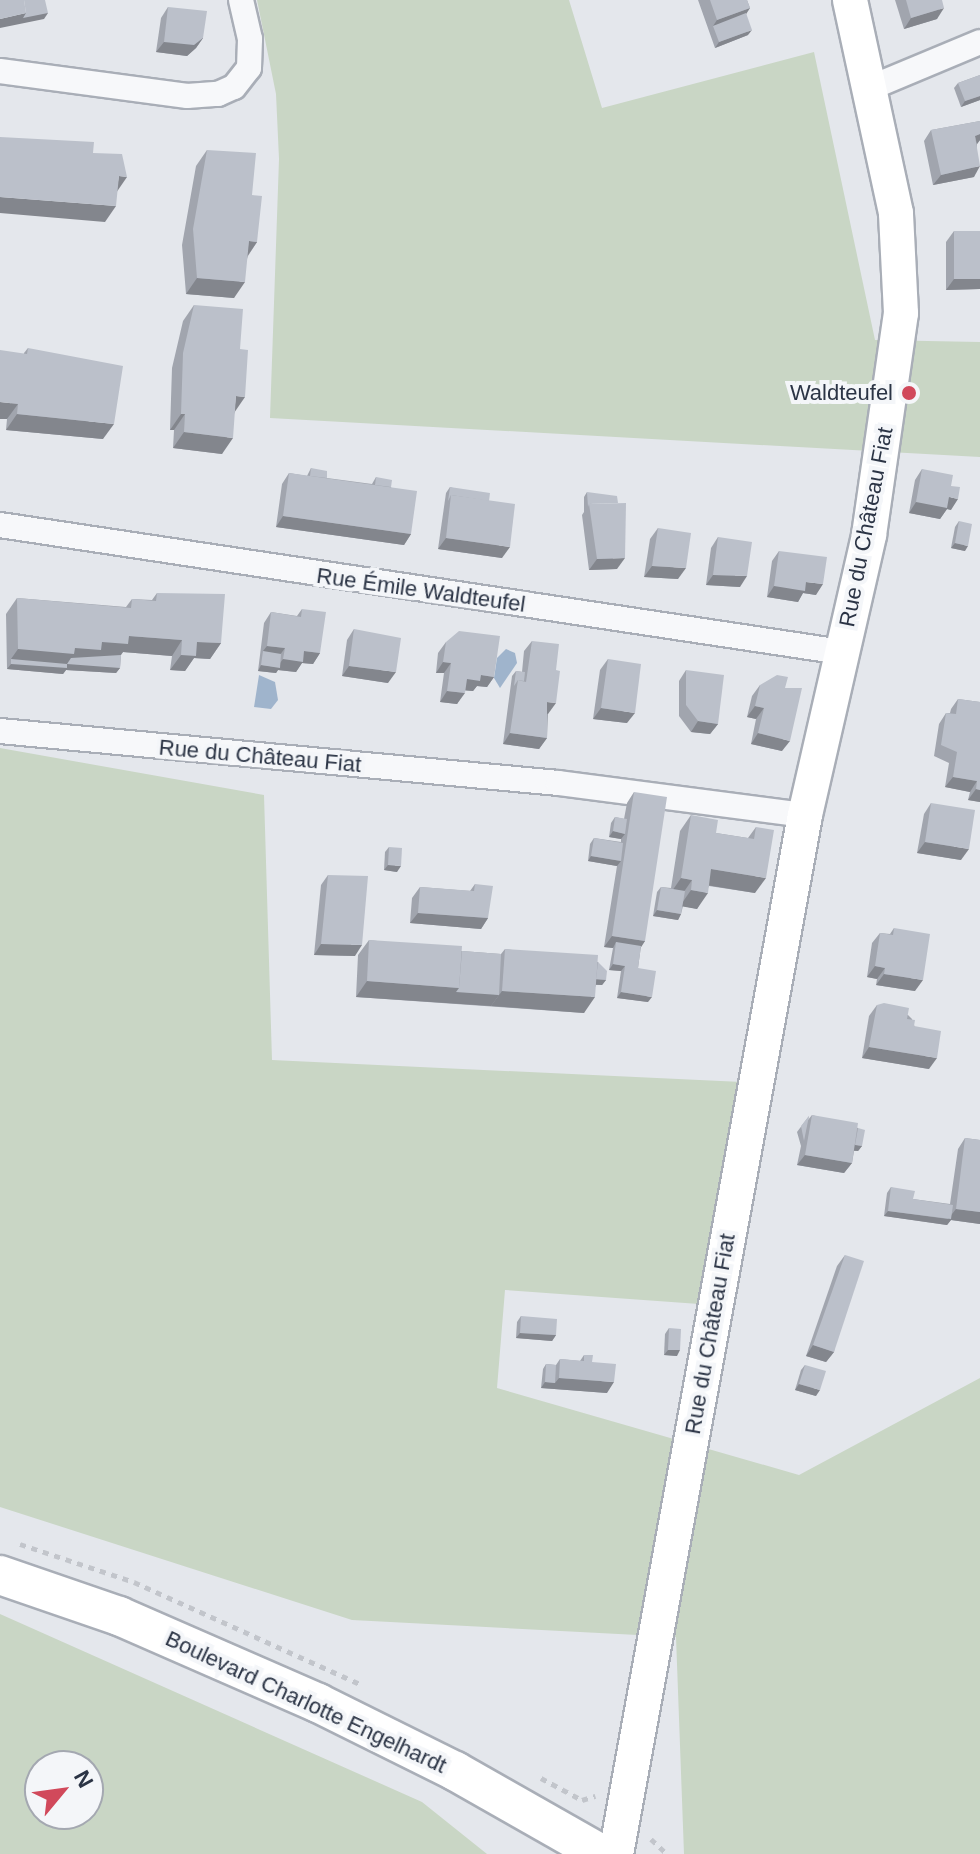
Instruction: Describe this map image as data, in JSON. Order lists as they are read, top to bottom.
{
  "streets": {
    "main road": ["Boulevard Charlotte Engelhardt"],
    "street": ["Rue du Château Fiat", "Rue Émile Waldteufel"]
  },
  "crossings": [
    ["Rue du Château Fiat", "Rue Émile Waldteufel"]
  ],
  "places": ["Waldteufel"],
  "north": "top right"
}
